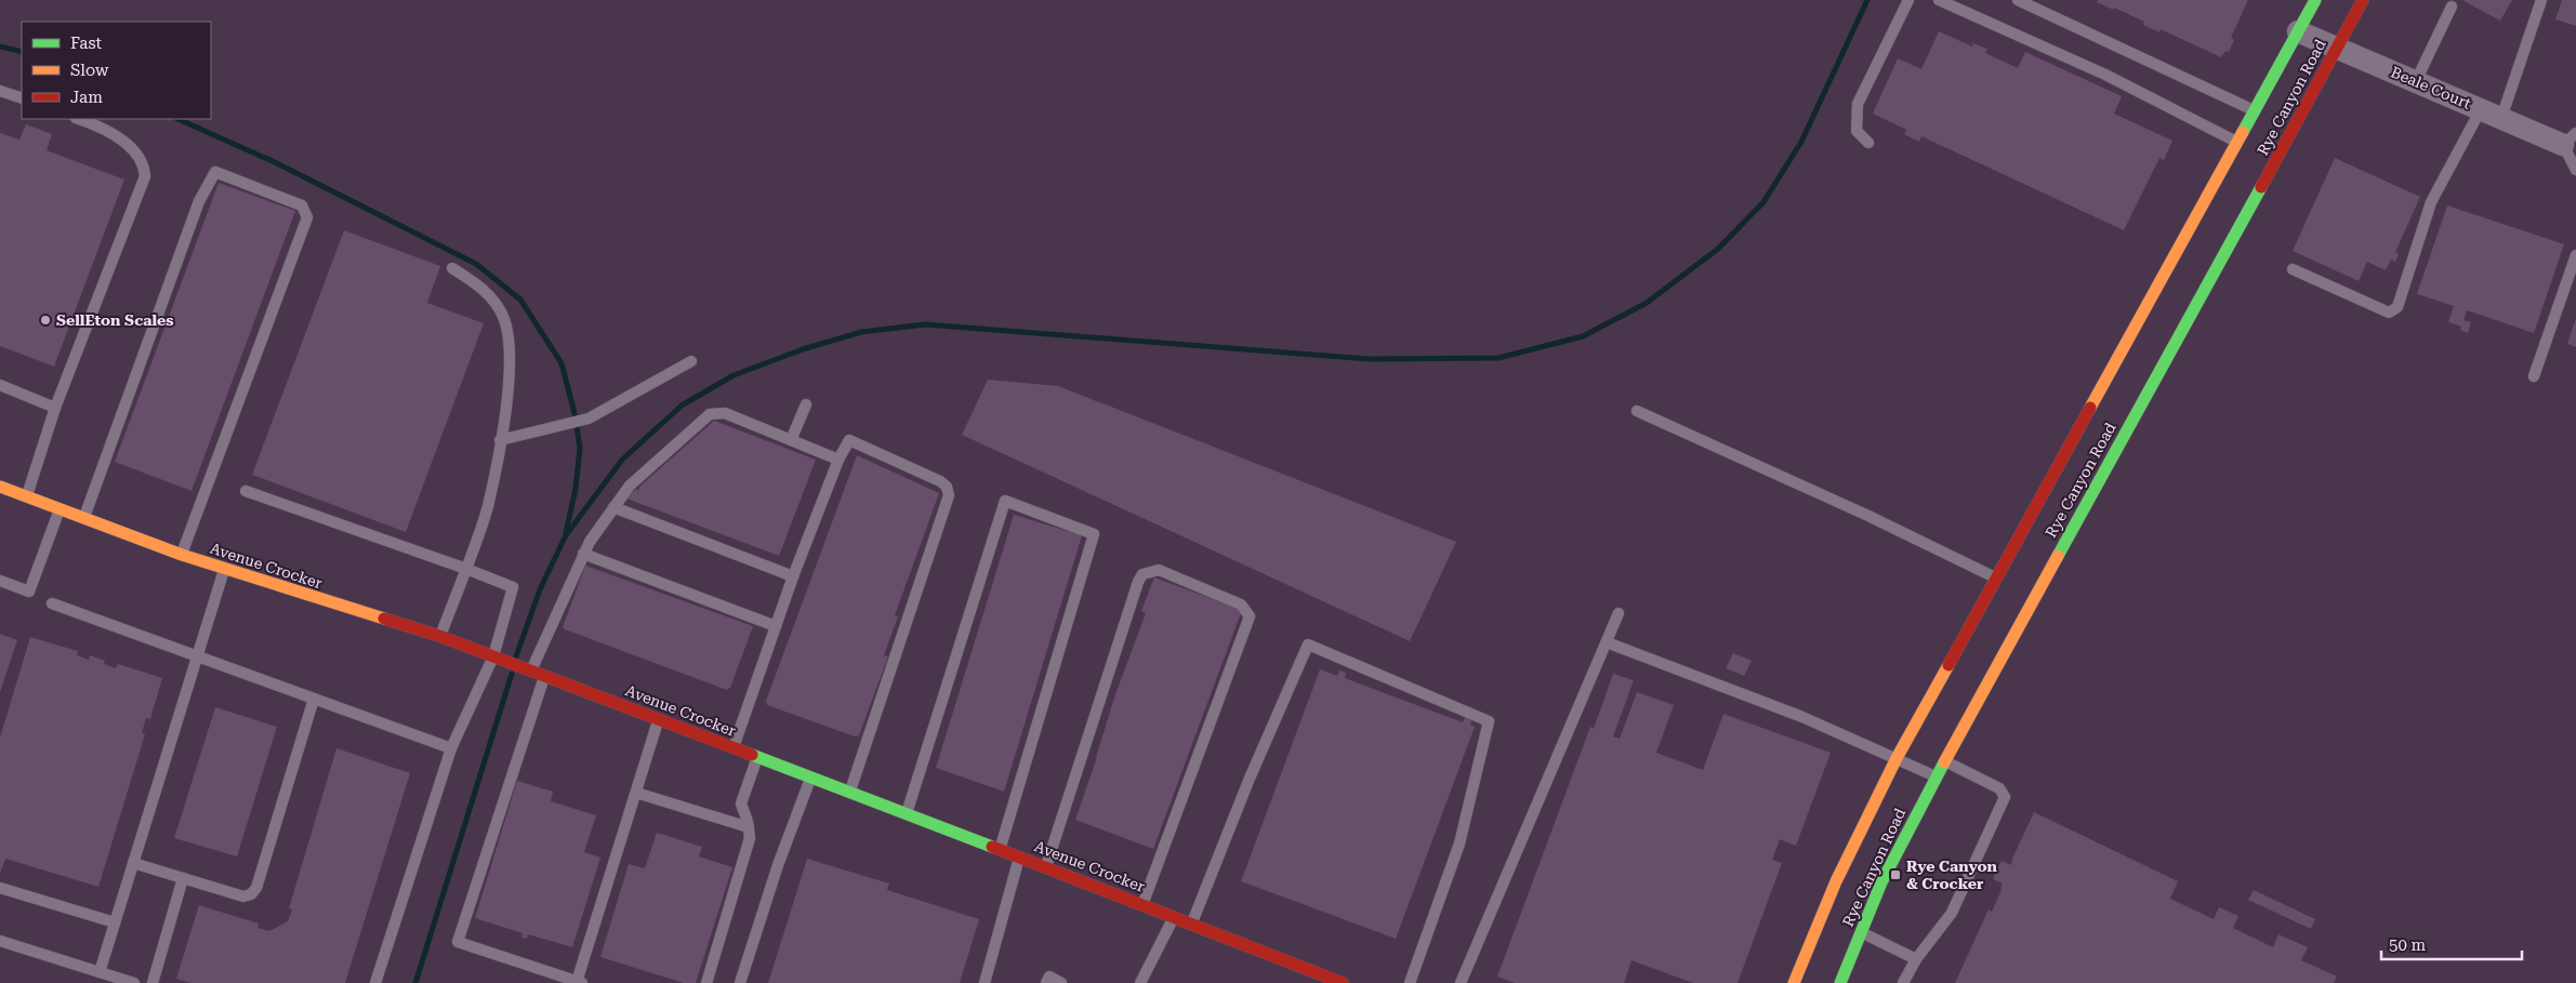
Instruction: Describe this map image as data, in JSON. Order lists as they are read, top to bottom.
{
  "streets": {
    "main road": ["Rye Canyon Road", "Avenue Crocker"],
    "street": ["Beale Court"]
  },
  "crossings": [
    ["Beale Court", "Rye Canyon Road"]
  ],
  "places": {
    "other": ["SellEton Scales"],
    "transit": ["Rye Canyon & Crocker"]
  },
  "legend": ["Fast", "Slow", "Jam"],
  "scale_bar": "50 m"
}
